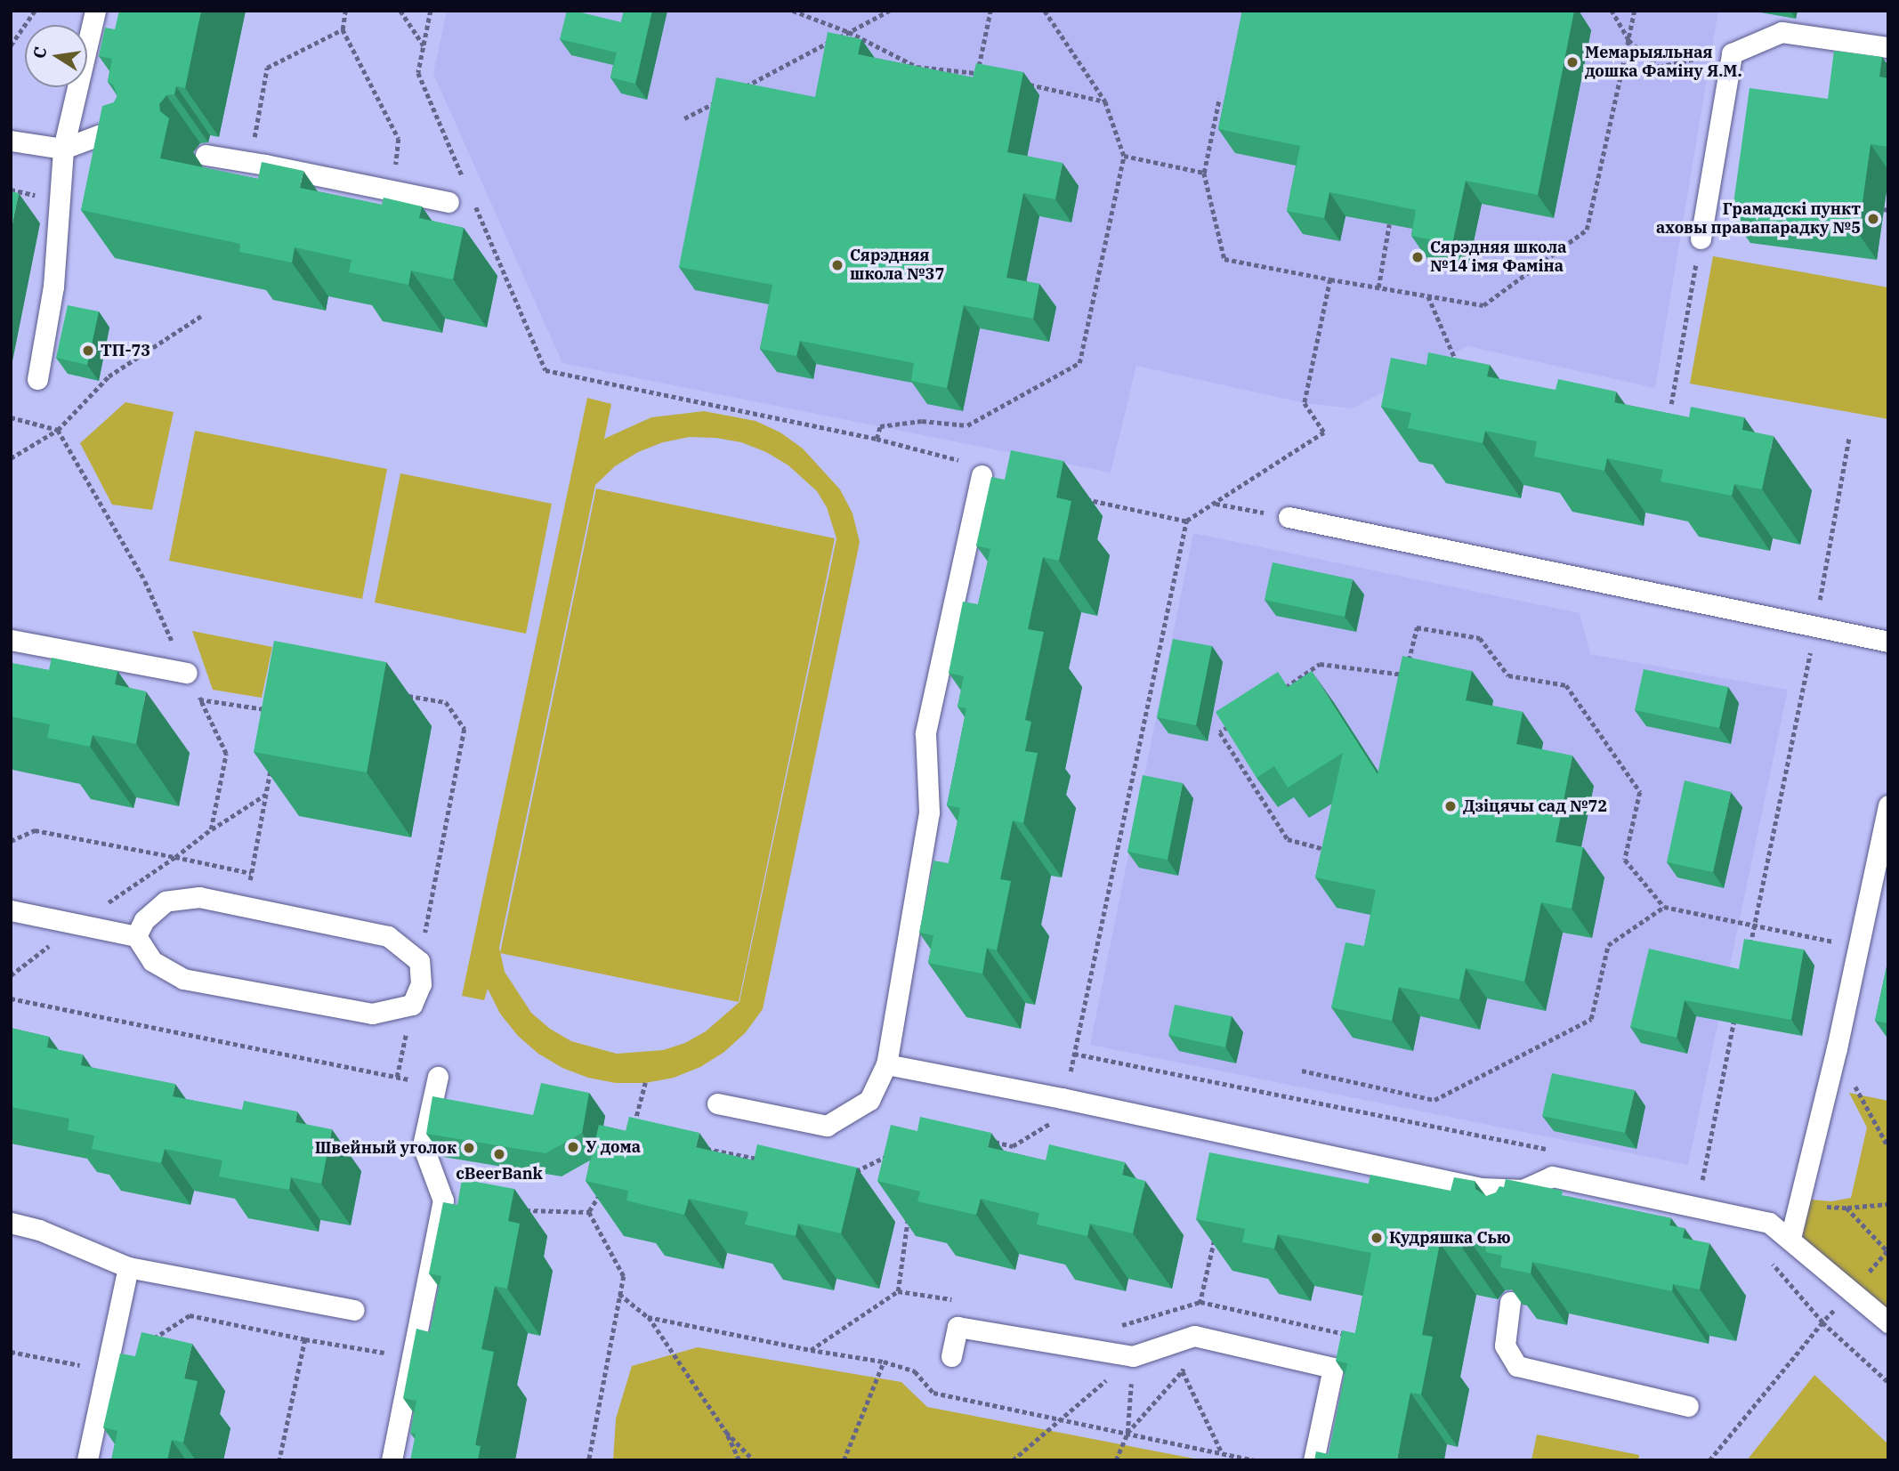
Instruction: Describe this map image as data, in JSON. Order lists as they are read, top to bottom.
{
  "places": [
    "Мемарыяльная дошка Фаміну Я.М.",
    "Грамадскі пункт аховы правапарадку №5",
    "Сярэдняя школа №14 імя Фаміна",
    "Сярэдняя школа №37",
    "ТП-73",
    "Дзіцячы сад №72",
    "У дома",
    "Швейный уголок",
    "cBeerBank",
    "Кудряшка Сью"
  ],
  "north": "left"
}
